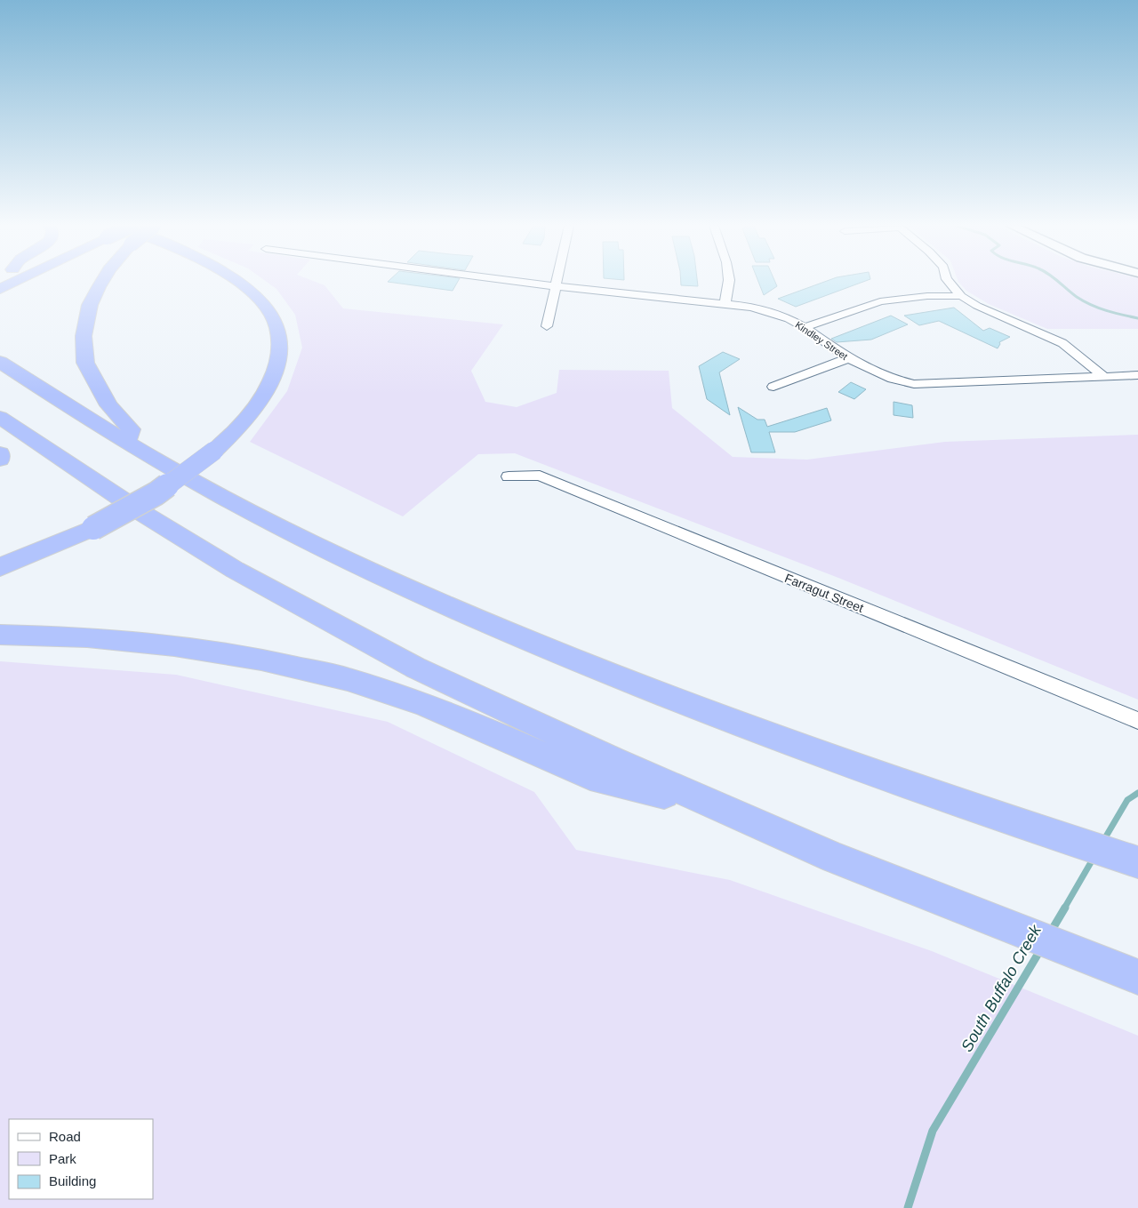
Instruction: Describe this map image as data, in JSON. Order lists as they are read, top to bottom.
{
  "streets": {
    "street": ["Kindley Street", "Farragut Street"]
  },
  "water": ["South Buffalo Creek"],
  "legend": ["Road", "Park", "Building"]
}
